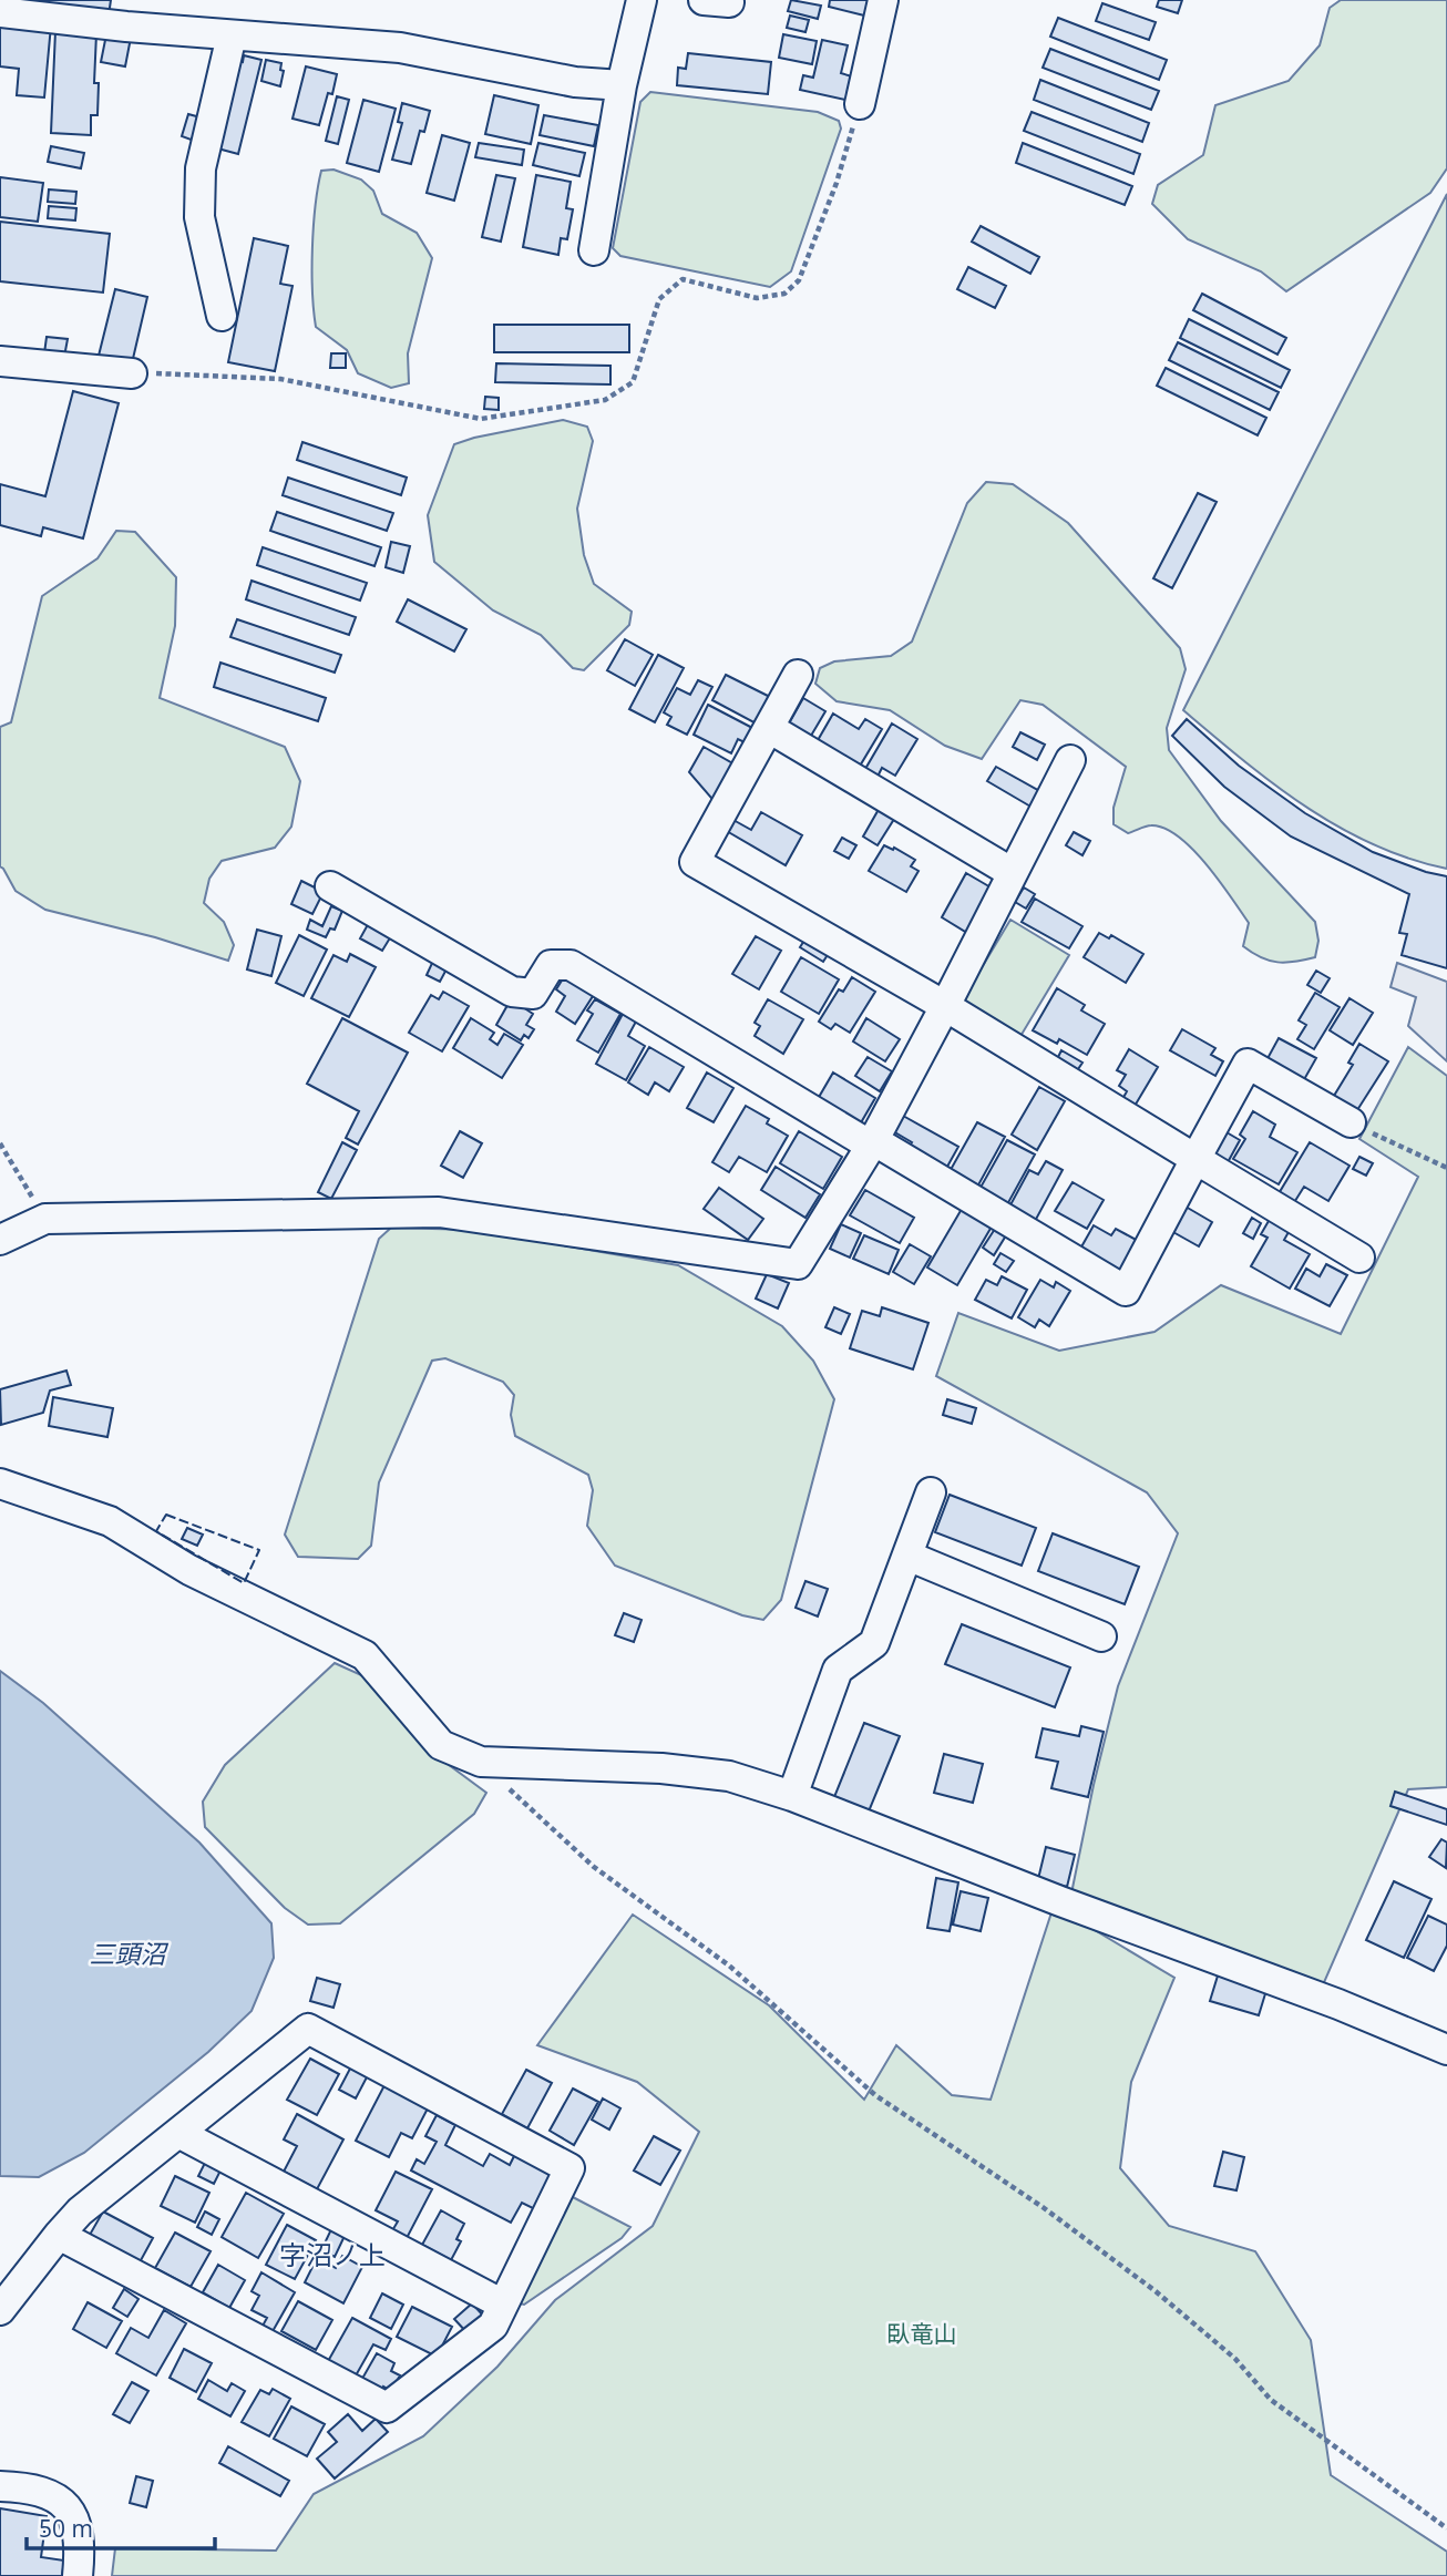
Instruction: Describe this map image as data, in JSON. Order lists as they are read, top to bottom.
{
  "districts": ["字沼ノ上"],
  "water": ["三頭沼"],
  "parks": ["臥竜山"],
  "scale_bar": "50 m"
}
